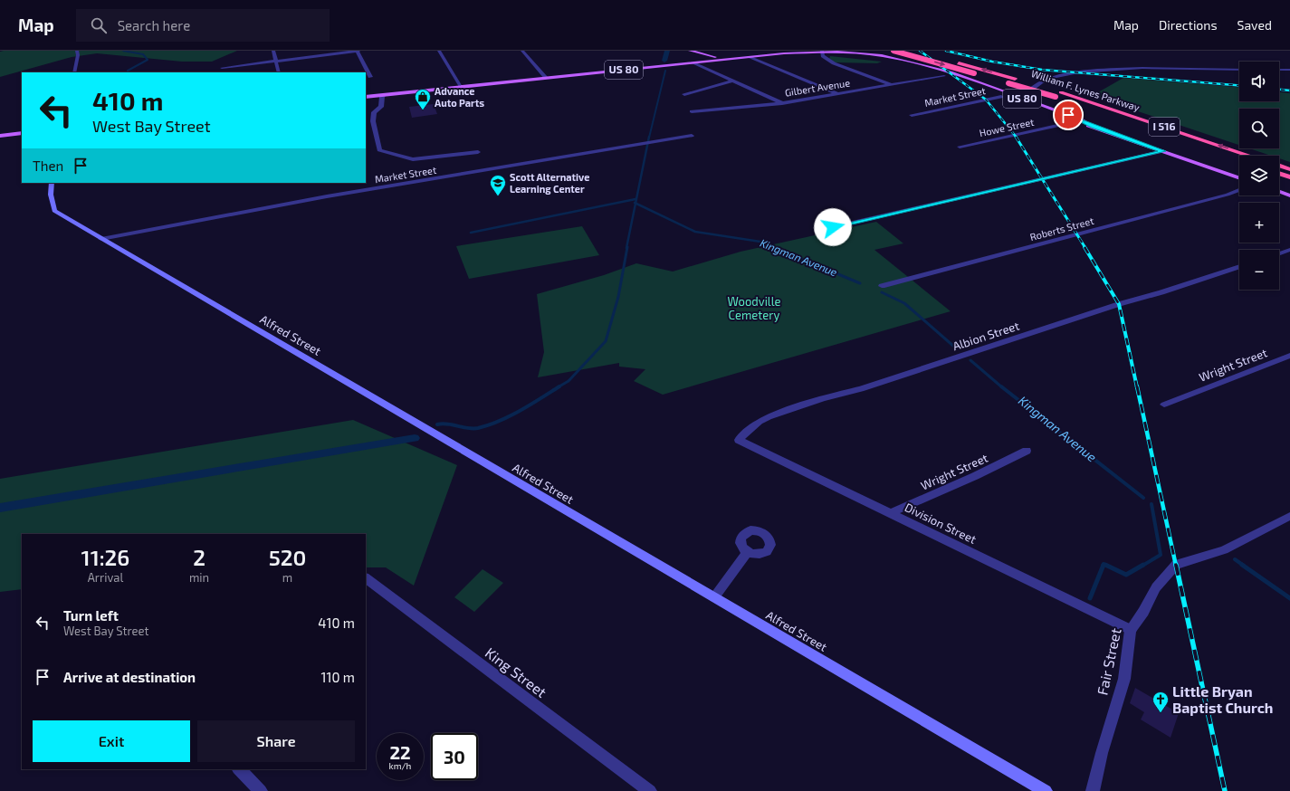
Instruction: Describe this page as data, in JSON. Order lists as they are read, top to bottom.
{
  "streets": {
    "highway": ["William F. Lynes Parkway", "I 516"],
    "main road": ["US 80", "Alfred Street"],
    "street": [
      "Gilbert Avenue",
      "Market Street",
      "Howe Street",
      "Roberts Street",
      "Albion Street",
      "Wright Street",
      "Division Street",
      "Fair Street",
      "King Street"
    ]
  },
  "crossings": [
    ["US 80", "Gilbert Avenue"],
    ["US 80", "Market Street"],
    ["US 80", "Howe Street"],
    ["Market Street", "Alfred Street"],
    ["Albion Street", "Division Street"],
    ["Wright Street", "Division Street"],
    ["Division Street", "Fair Street"]
  ],
  "water": ["Kingman Avenue"],
  "parks": ["Woodville Cemetery"],
  "places": {
    "shop": ["Advance Auto Parts"],
    "school or university": ["Scott Alternative Learning Center"],
    "church": ["Little Bryan Baptist Church"]
  },
  "page": {
    "header": "Map",
    "search": "Search here",
    "nav": ["Map", "Directions", "Saved"],
    "map_buttons": ["+", "−"],
    "turn": ["410 m", "West Bay Street"],
    "then": "Then",
    "eta": [
      "11:26",
      "Arrival",
      "2",
      "min",
      "520",
      "m"
    ],
    "list": [
      {
        "name": "Turn left",
        "note": "West Bay Street",
        "value": "410 m"
      },
      {
        "name": "Arrive at destination",
        "value": "110 m"
      }
    ],
    "buttons": ["Exit", "Share"],
    "speed": "22 km/h",
    "limit": "30"
  }
}
